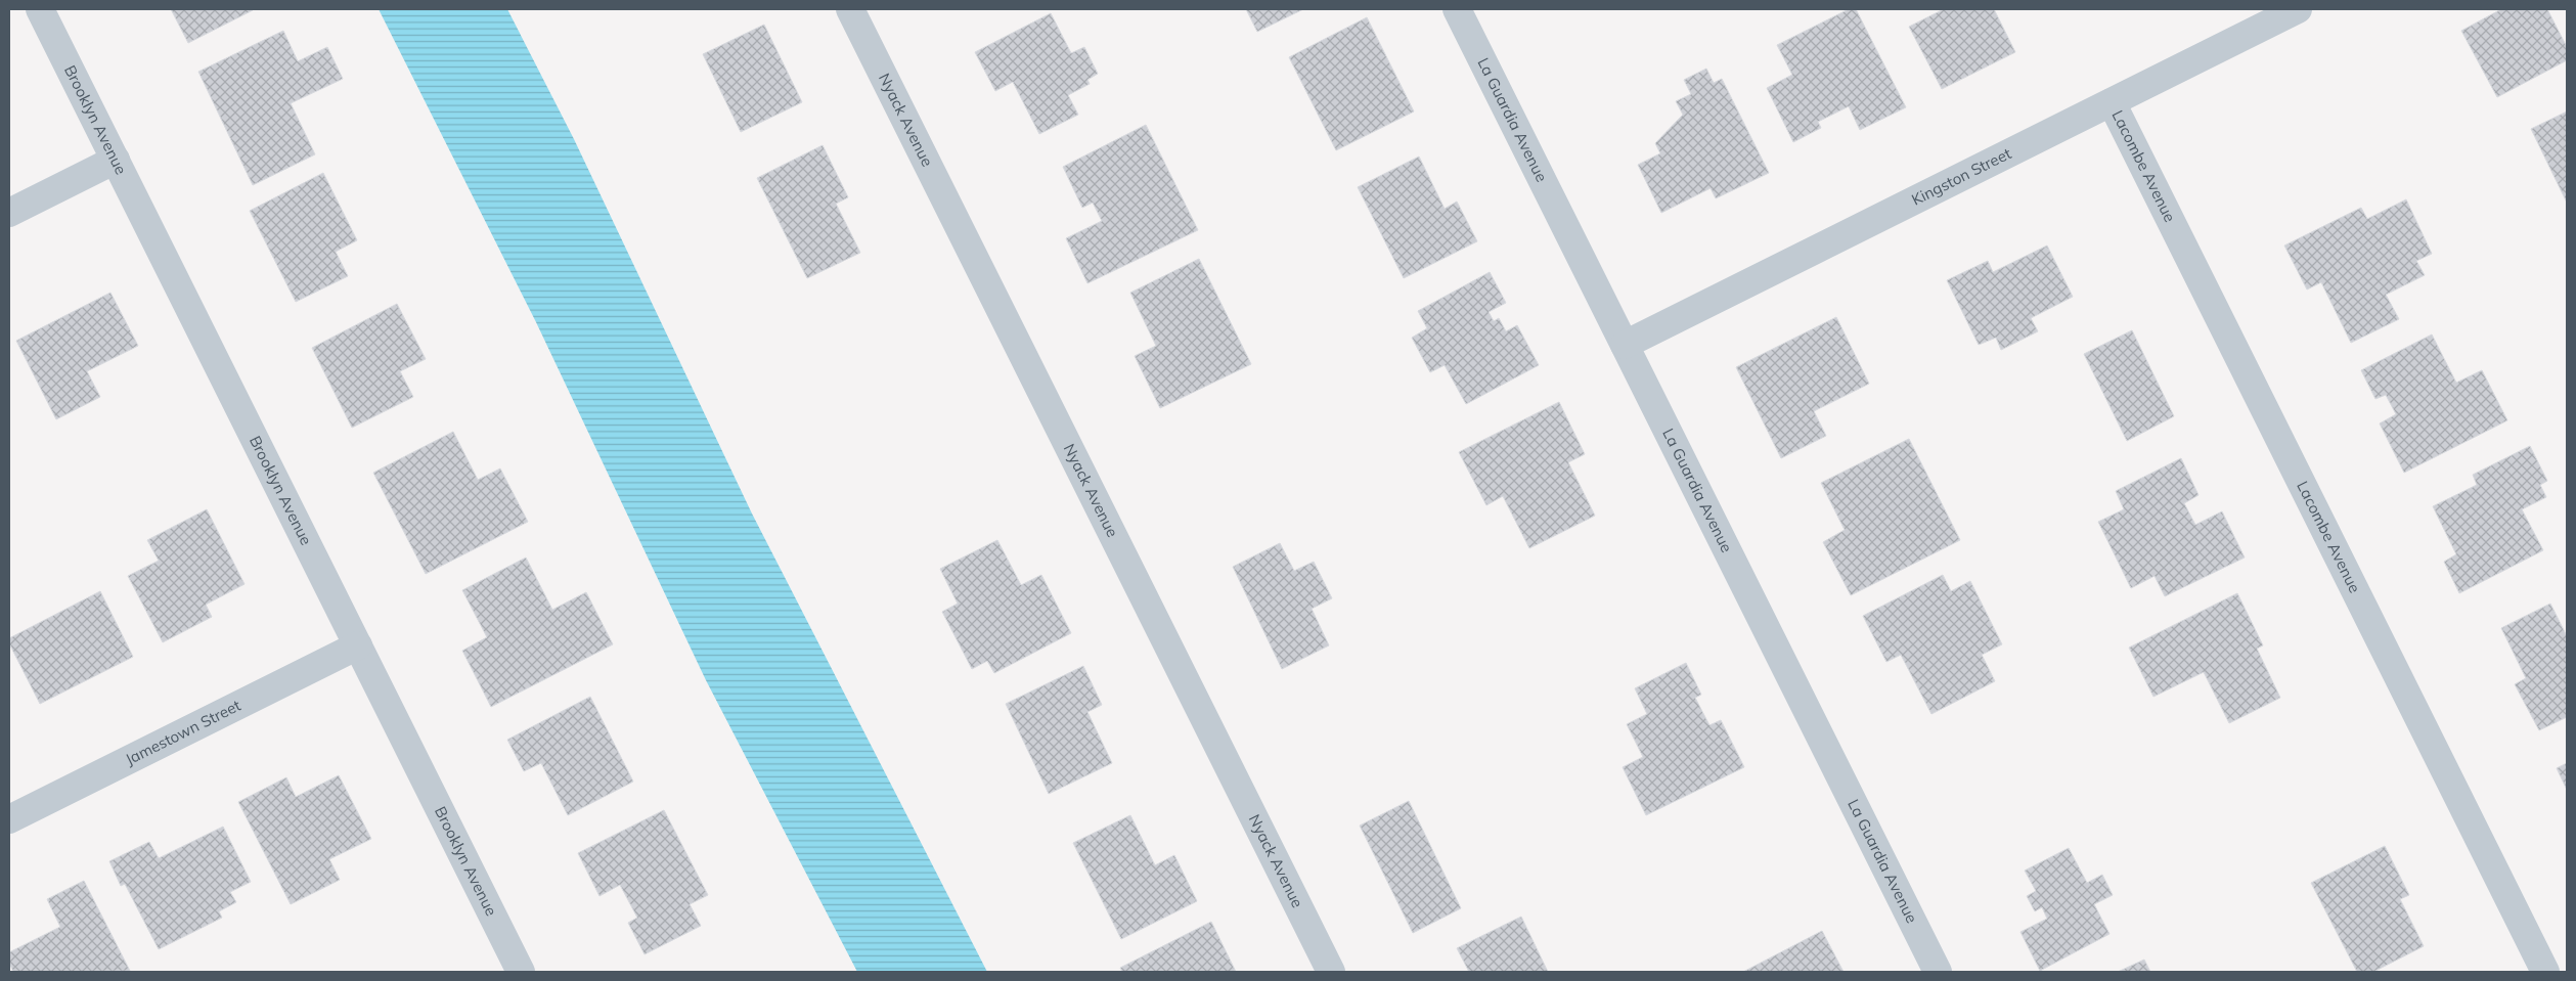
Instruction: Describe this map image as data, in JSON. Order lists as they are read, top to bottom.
{
  "streets": {
    "street": [
      "Brooklyn Avenue",
      "Nyack Avenue",
      "La Guardia Avenue",
      "Lacombe Avenue",
      "Kingston Street",
      "Jamestown Street"
    ]
  },
  "crossings": [
    ["Brooklyn Avenue", "Jamestown Street"],
    ["La Guardia Avenue", "Kingston Street"],
    ["Lacombe Avenue", "Kingston Street"]
  ]
}
